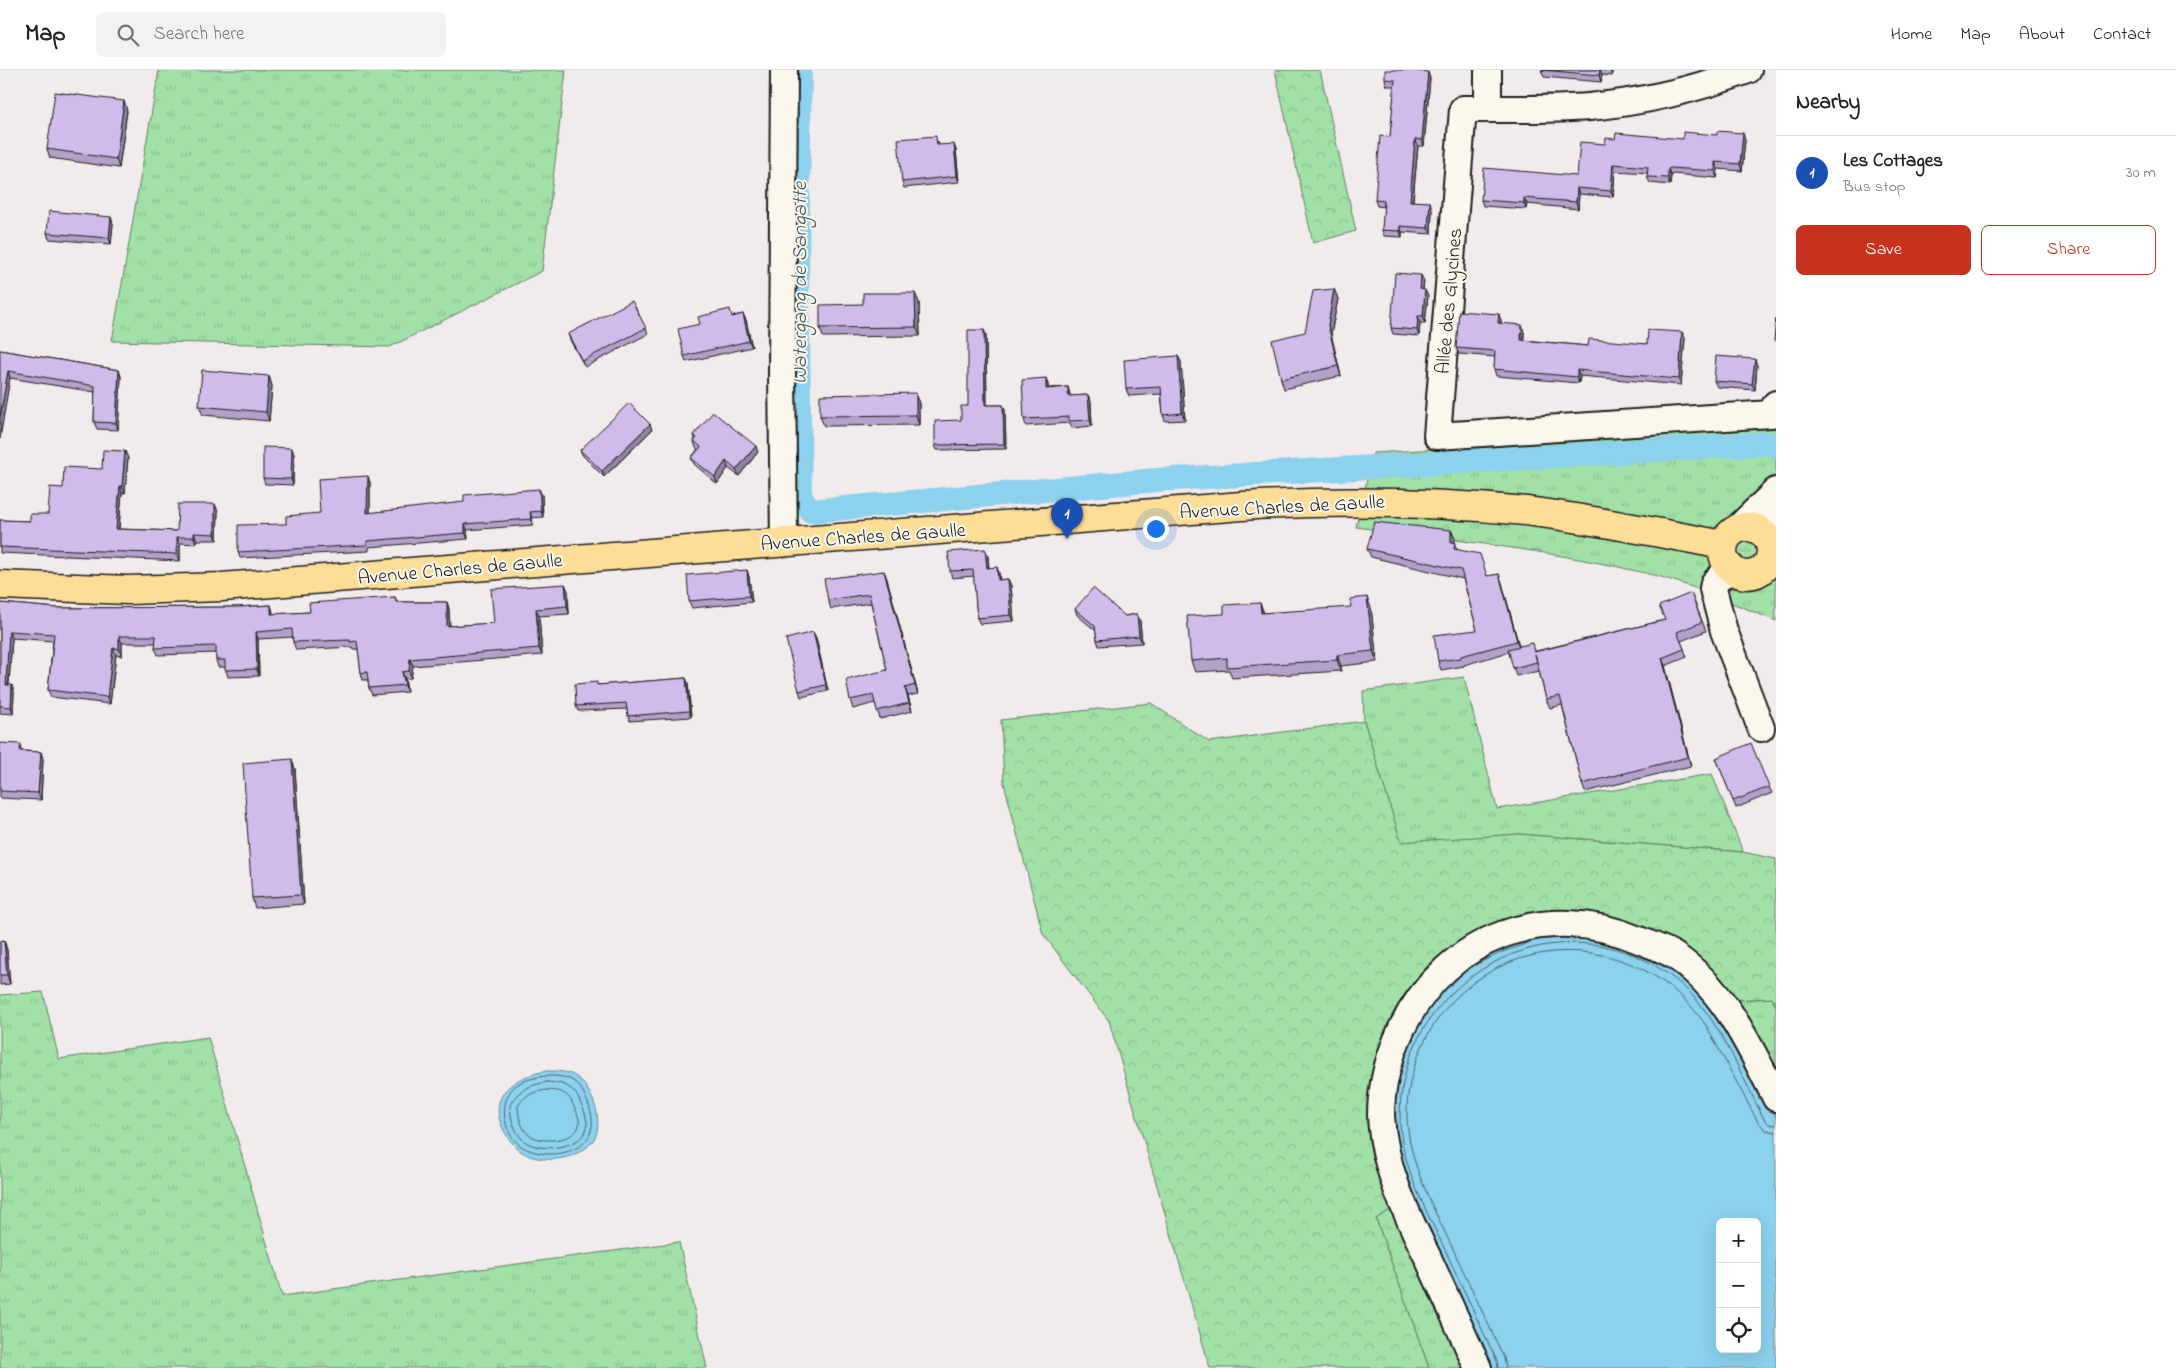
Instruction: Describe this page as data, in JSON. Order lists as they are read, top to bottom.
{
  "streets": {
    "main road": ["Avenue Charles de Gaulle"],
    "street": ["Allée des Glycines"]
  },
  "water": ["Watergang de Sangatte"],
  "page": {
    "header": "Map",
    "search": "Search here",
    "nav": [
      "Home",
      "Map",
      "About",
      "Contact"
    ],
    "heading": "Nearby",
    "list": [
      {
        "mark": "1",
        "name": "Les Cottages",
        "note": "Bus stop",
        "value": "30 m"
      }
    ],
    "buttons": ["Save", "Share"],
    "pins": "1",
    "map_buttons": ["+", "−"]
  }
}
